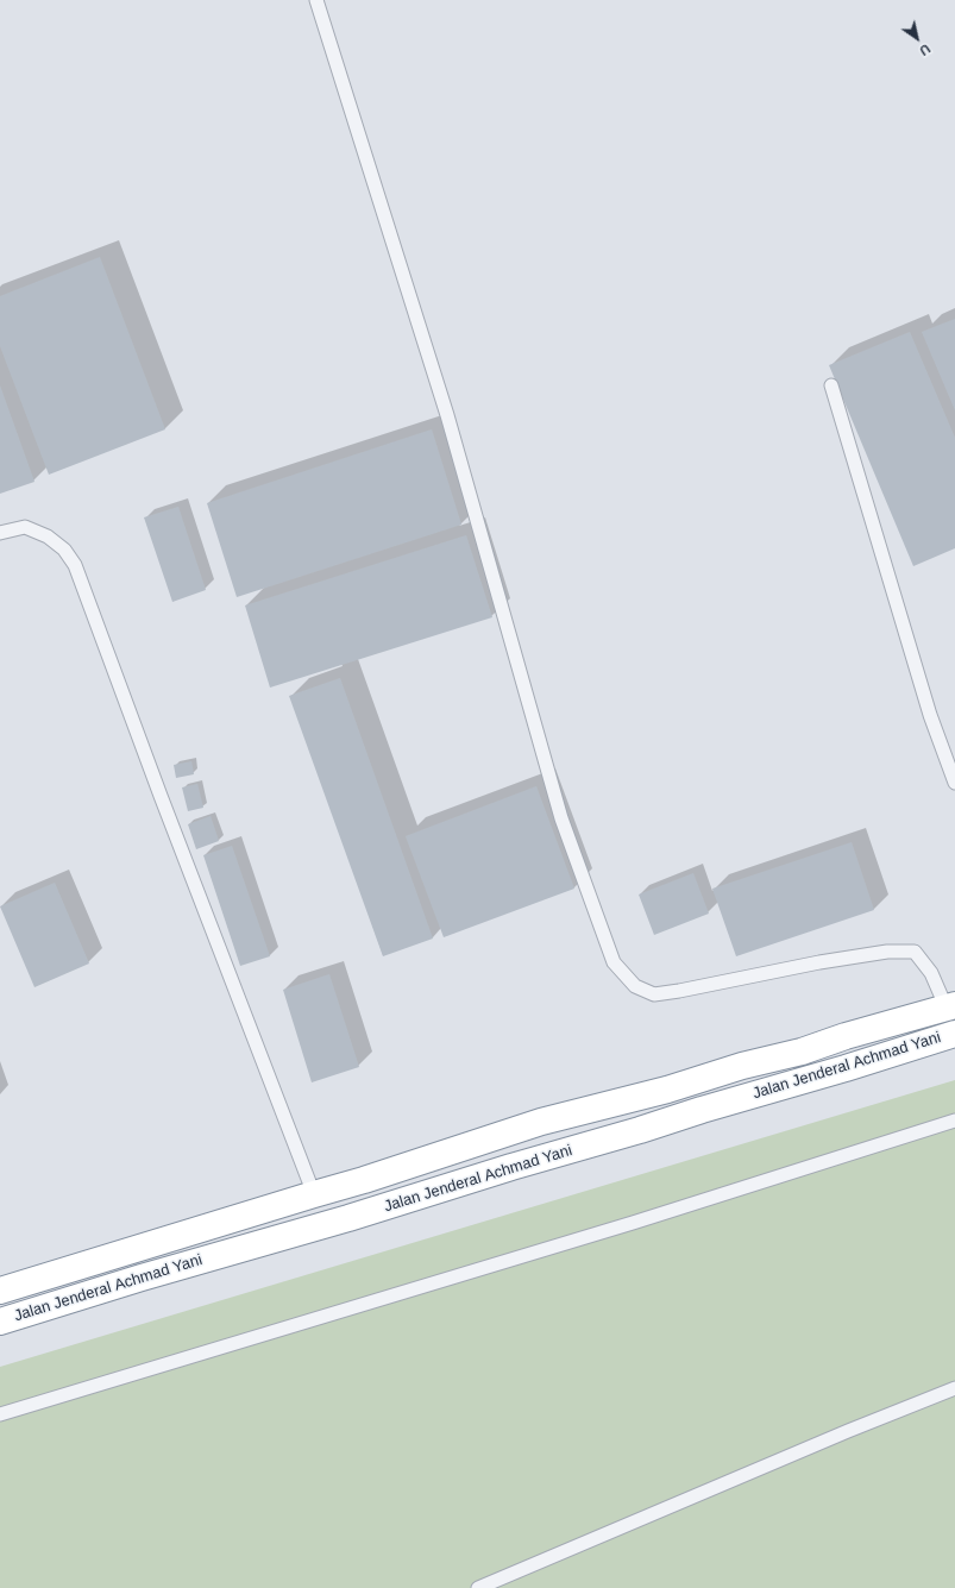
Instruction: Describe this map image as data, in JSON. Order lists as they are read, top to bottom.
{
  "streets": {
    "highway": ["Jalan Jenderal Achmad Yani"]
  },
  "north": "bottom right"
}
